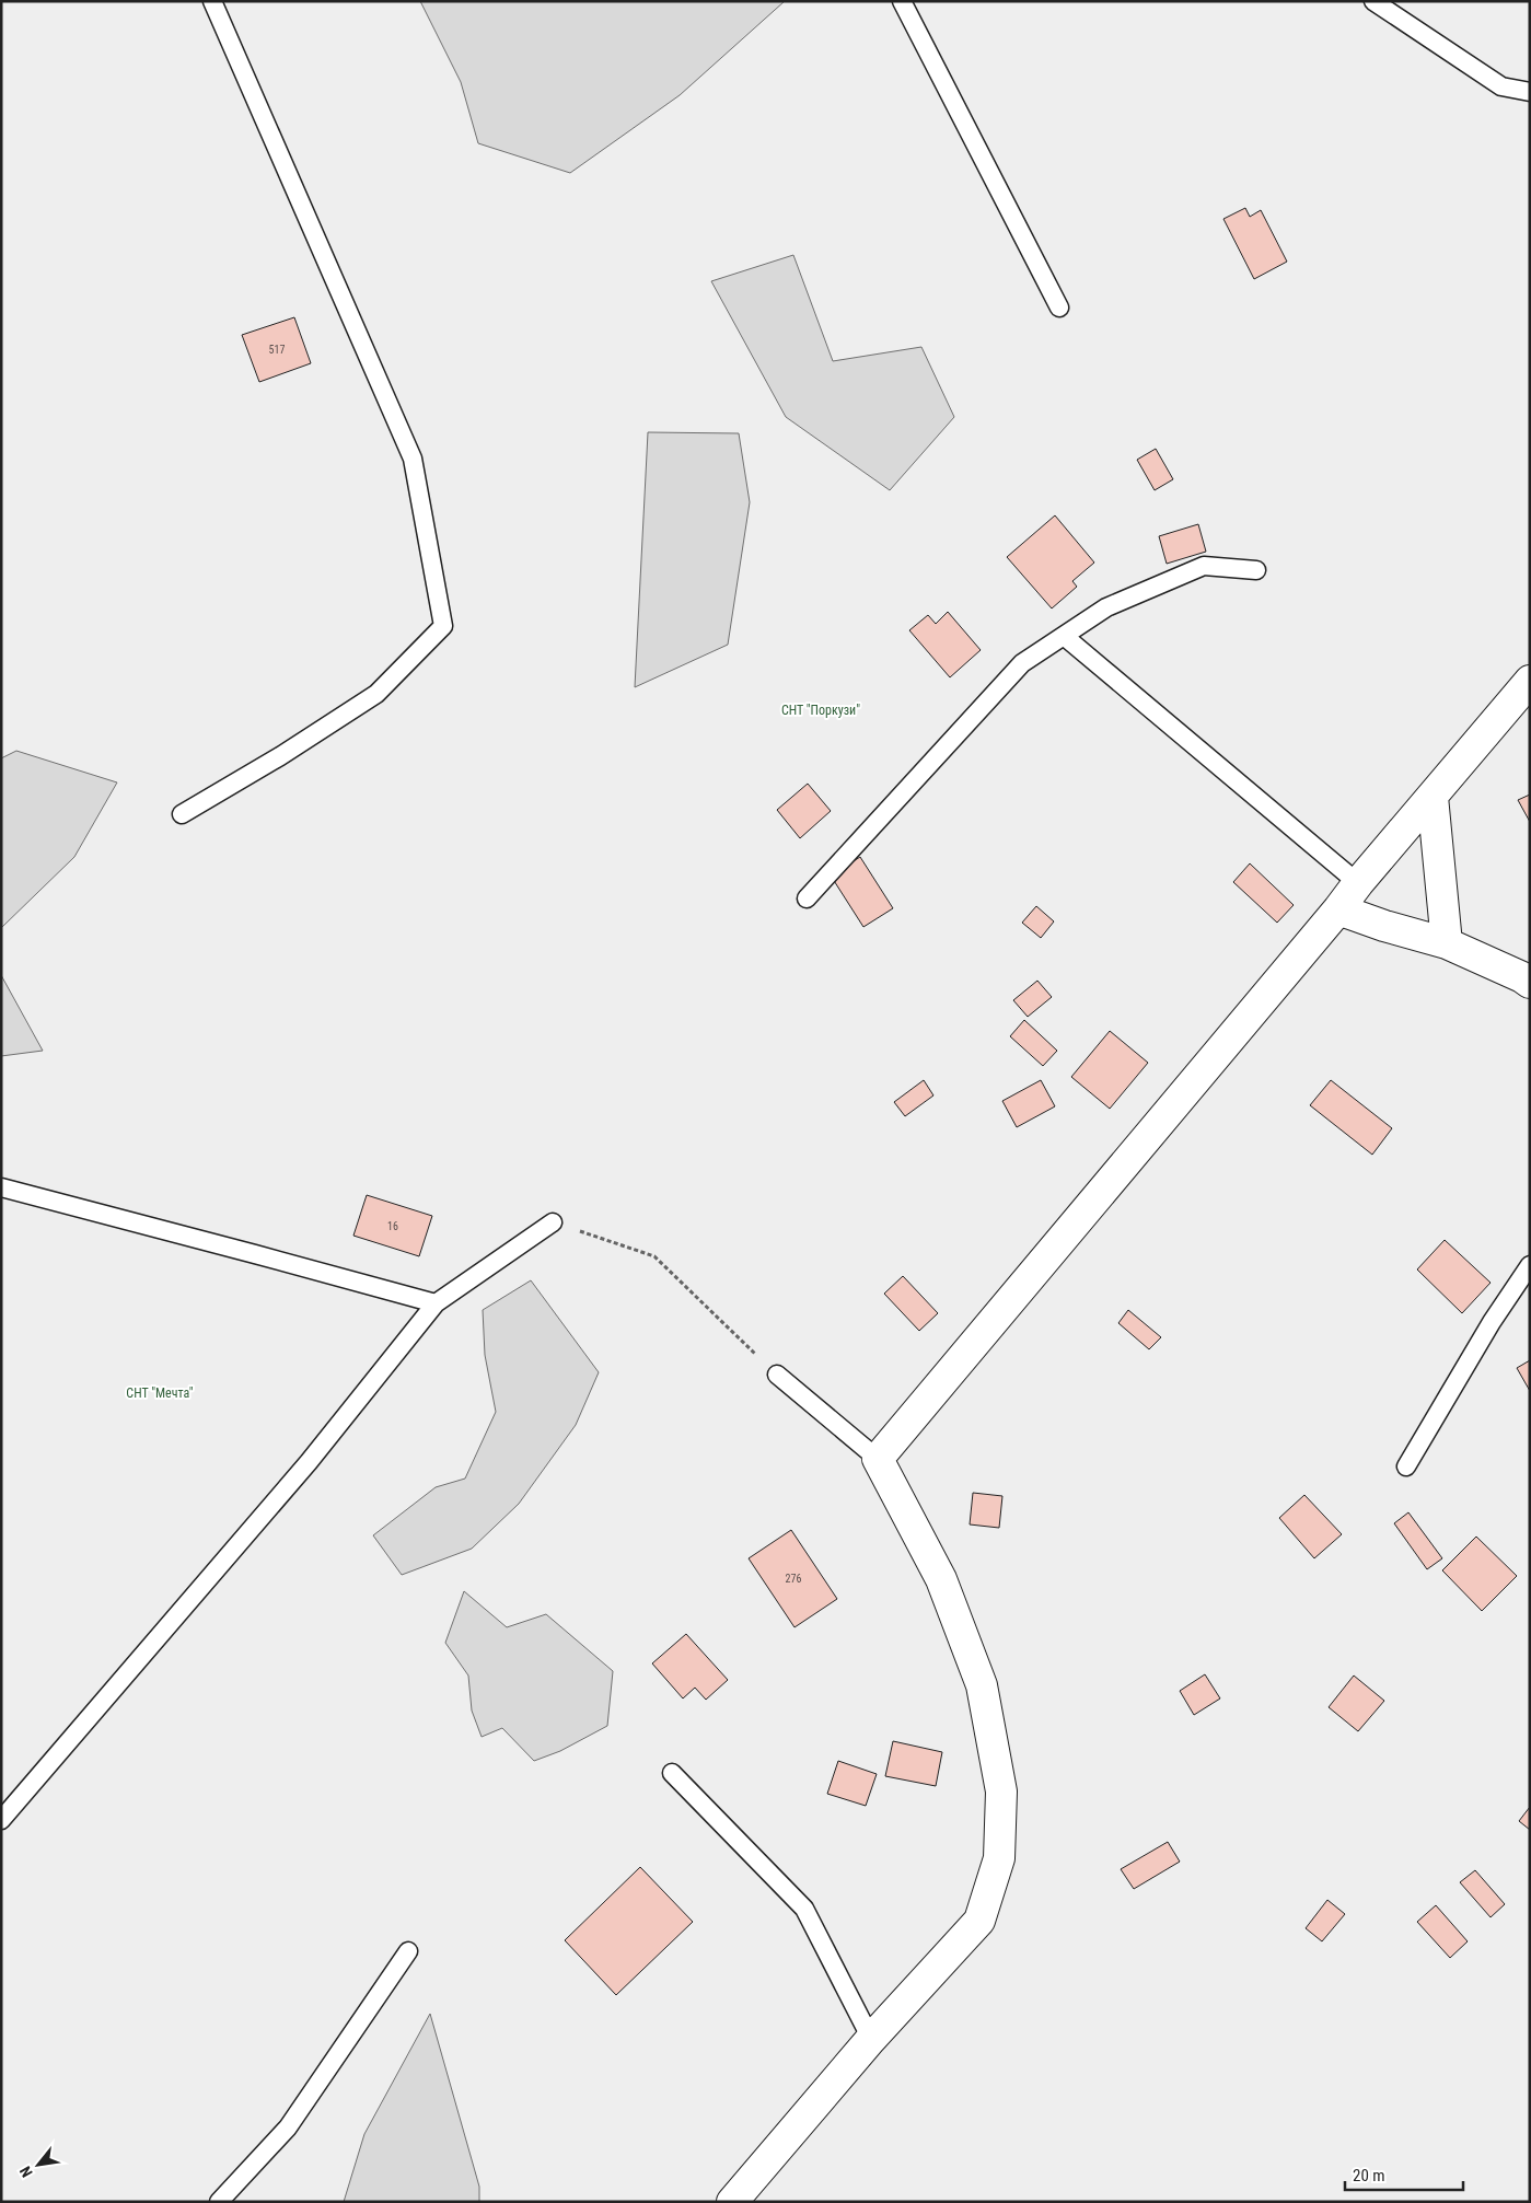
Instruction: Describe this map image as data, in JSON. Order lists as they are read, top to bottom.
{
  "parks": ["СНТ \"Поркузи\"", "СНТ \"Мечта\""],
  "house_numbers": ["517", "16", "276"],
  "scale_bar": "20 m",
  "north": "bottom left"
}
